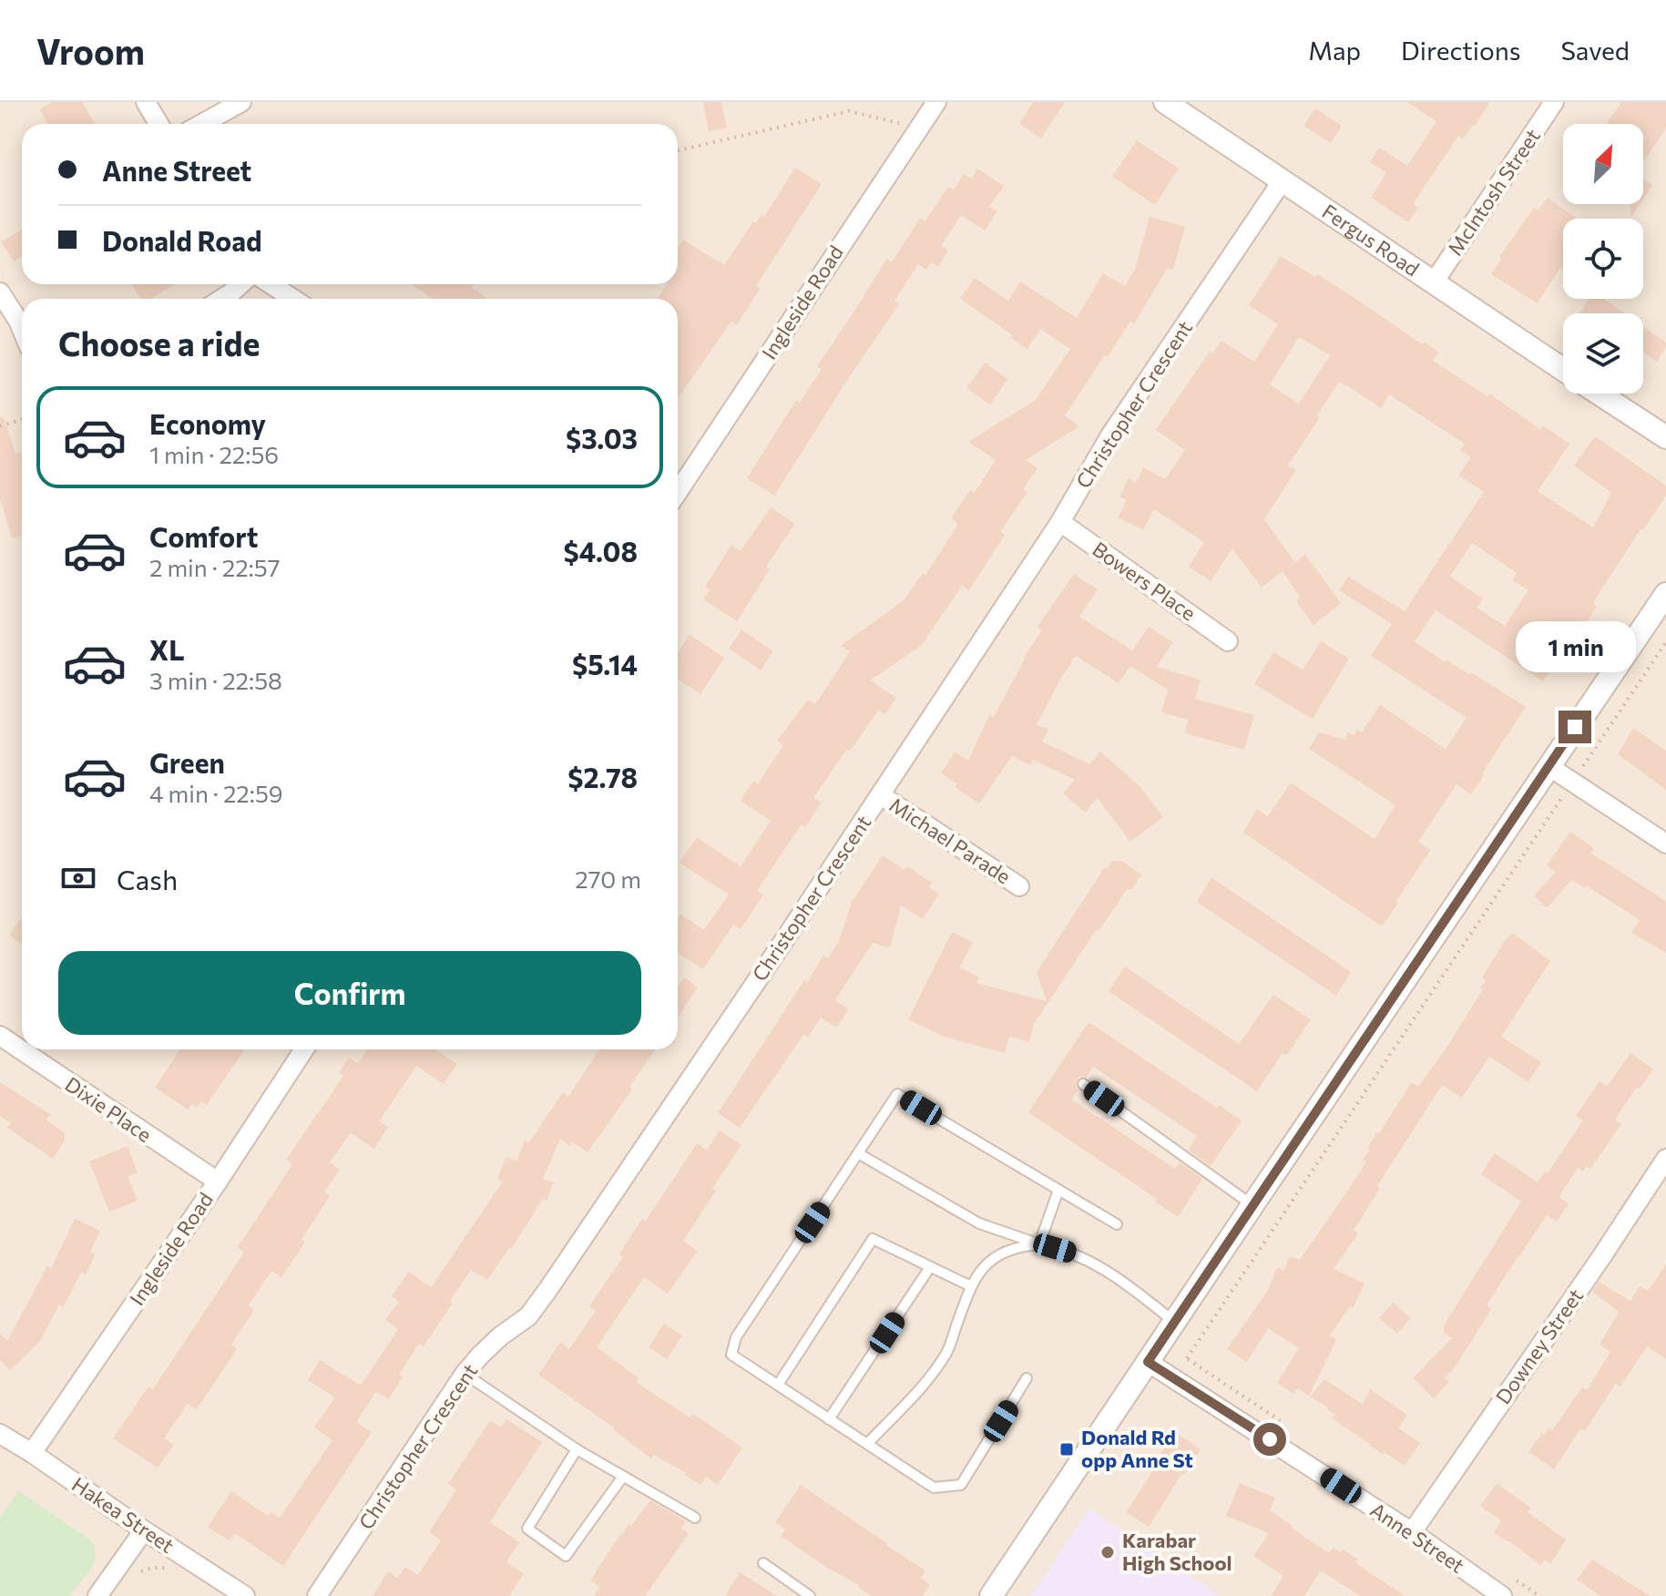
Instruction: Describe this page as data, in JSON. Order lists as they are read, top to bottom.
{
  "streets": {
    "street": [
      "McIntosh Street",
      "Fergus Road",
      "Ingleside Road",
      "Christopher Crescent",
      "Bowers Place",
      "Michael Parade",
      "Dixie Place",
      "Downey Street",
      "Hakea Street",
      "Anne Street"
    ]
  },
  "crossings": [
    ["McIntosh Street", "Fergus Road"],
    ["Fergus Road", "Christopher Crescent"],
    ["Ingleside Road", "Dixie Place"],
    ["Ingleside Road", "Hakea Street"],
    ["Christopher Crescent", "Bowers Place"],
    ["Christopher Crescent", "Michael Parade"],
    ["Downey Street", "Anne Street"]
  ],
  "places": {
    "transit": ["Donald Rd opp Anne St"],
    "other": ["Karabar High School"]
  },
  "north": "top right",
  "page": {
    "header": "Vroom",
    "nav": ["Map", "Directions", "Saved"],
    "banner": ["Anne Street", "Donald Road"],
    "heading": "Choose a ride",
    "list": [
      {
        "name": "Economy",
        "note": "1 min · 22:56",
        "value": "$3.03"
      },
      {
        "name": "Comfort",
        "note": "2 min · 22:57",
        "value": "$4.08"
      },
      {
        "name": "XL",
        "note": "3 min · 22:58",
        "value": "$5.14"
      },
      {
        "name": "Green",
        "note": "4 min · 22:59",
        "value": "$2.78"
      }
    ],
    "bubble": "1 min",
    "pay": ["Cash", "270 m"],
    "buttons": "Confirm"
  }
}
